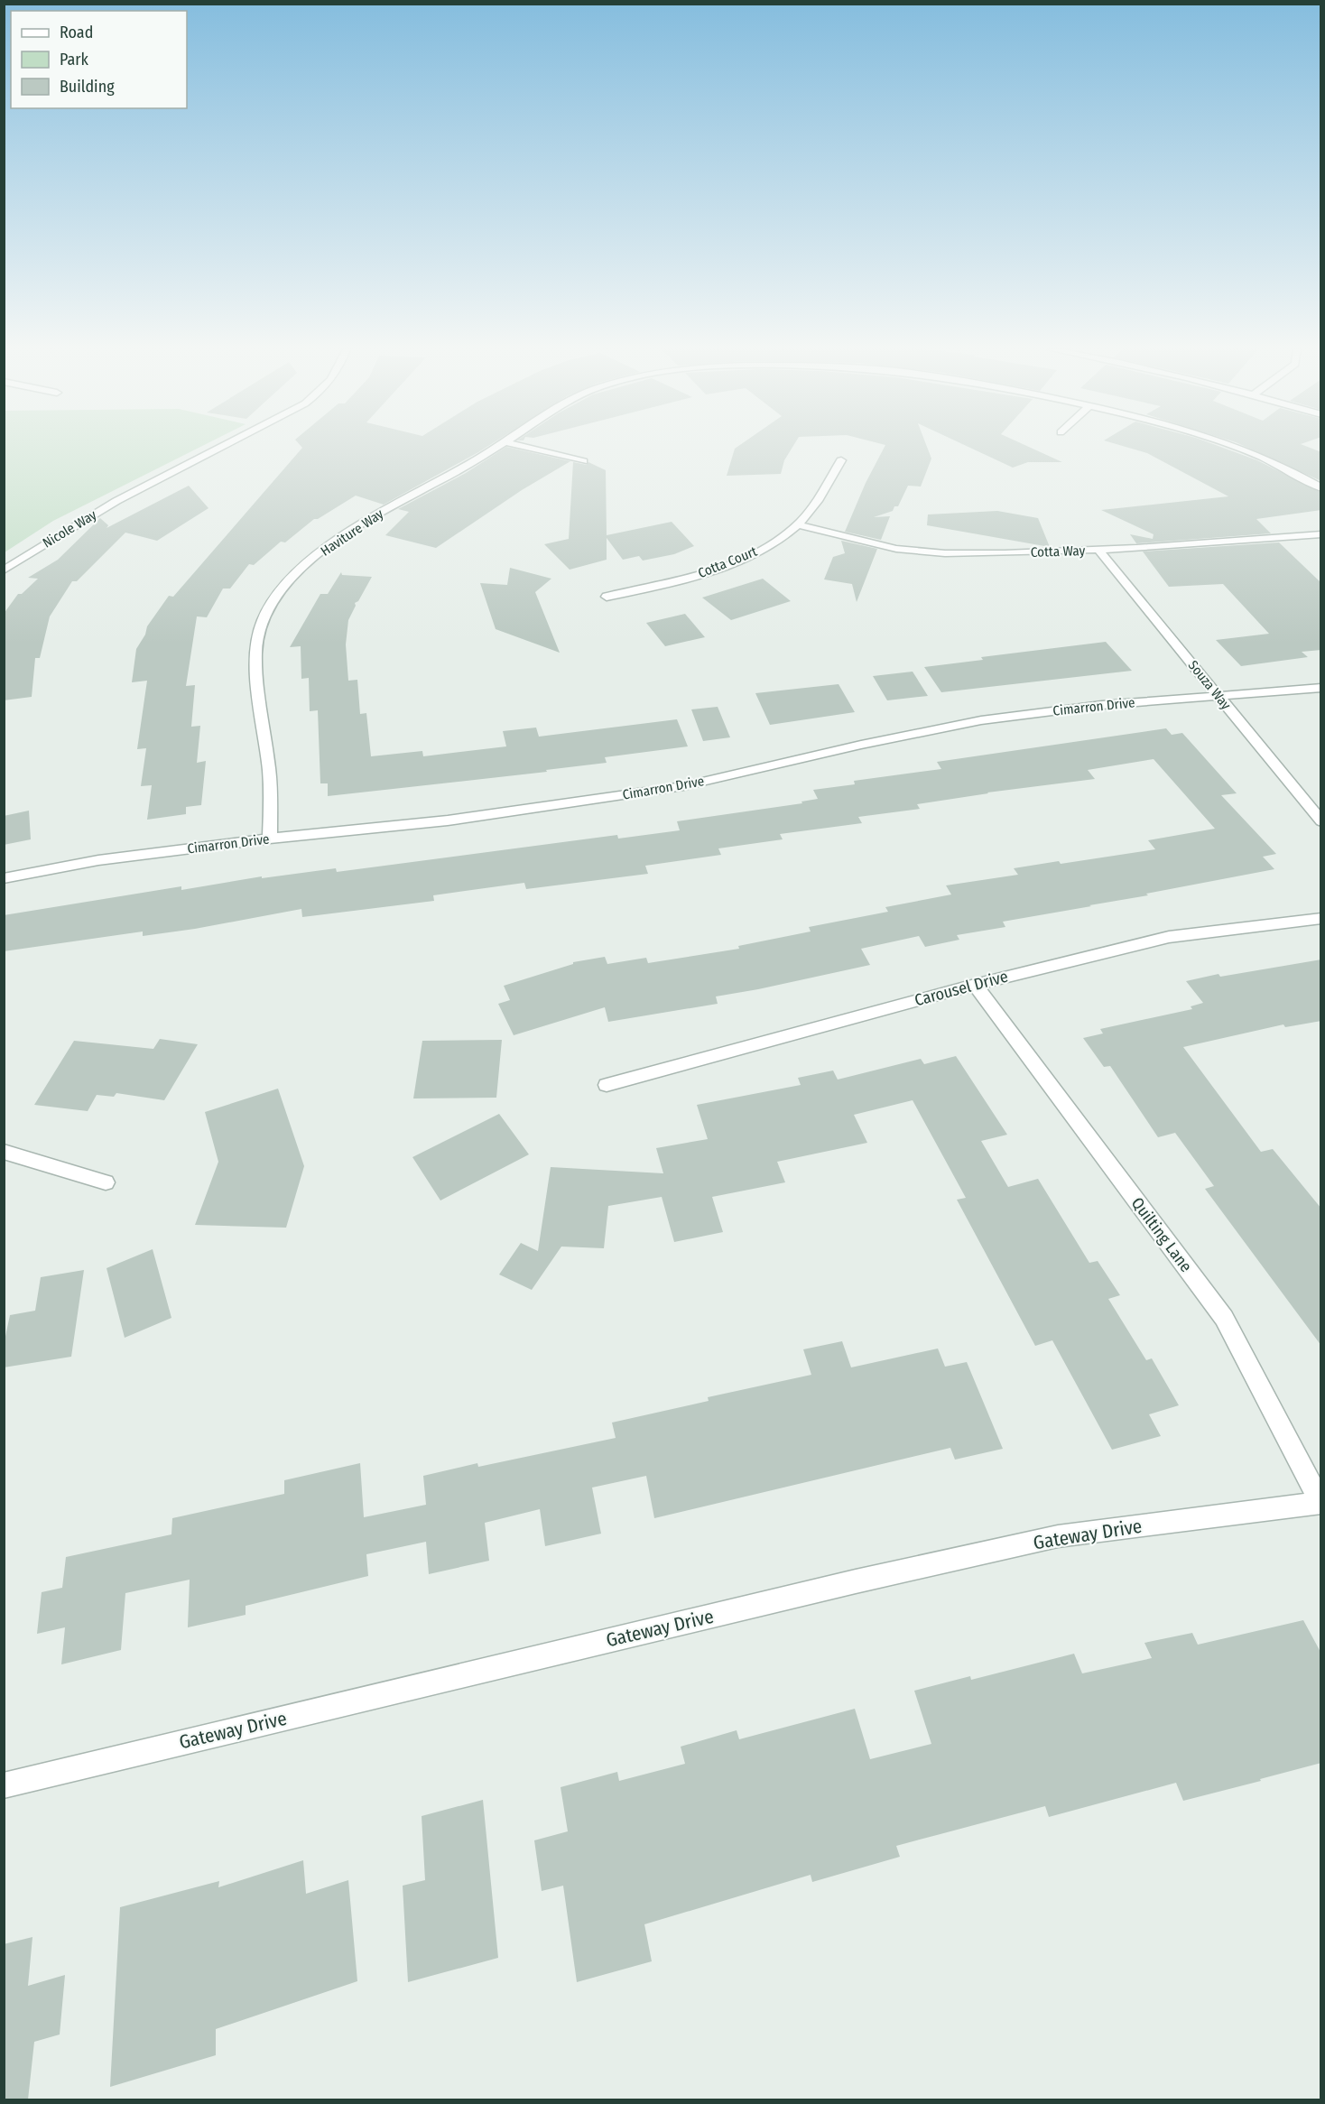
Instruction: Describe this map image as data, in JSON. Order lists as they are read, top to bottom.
{
  "streets": {
    "street": [
      "Nicole Way",
      "Haviture Way",
      "Cotta Way",
      "Cotta Court",
      "Souza Way",
      "Cimarron Drive",
      "Carousel Drive",
      "Quilting Lane",
      "Gateway Drive"
    ]
  },
  "crossings": [
    ["Haviture Way", "Cimarron Drive"],
    ["Cotta Way", "Cotta Court"],
    ["Cotta Way", "Souza Way"],
    ["Souza Way", "Cimarron Drive"],
    ["Carousel Drive", "Quilting Lane"],
    ["Quilting Lane", "Gateway Drive"]
  ],
  "legend": ["Road", "Park", "Building"]
}
